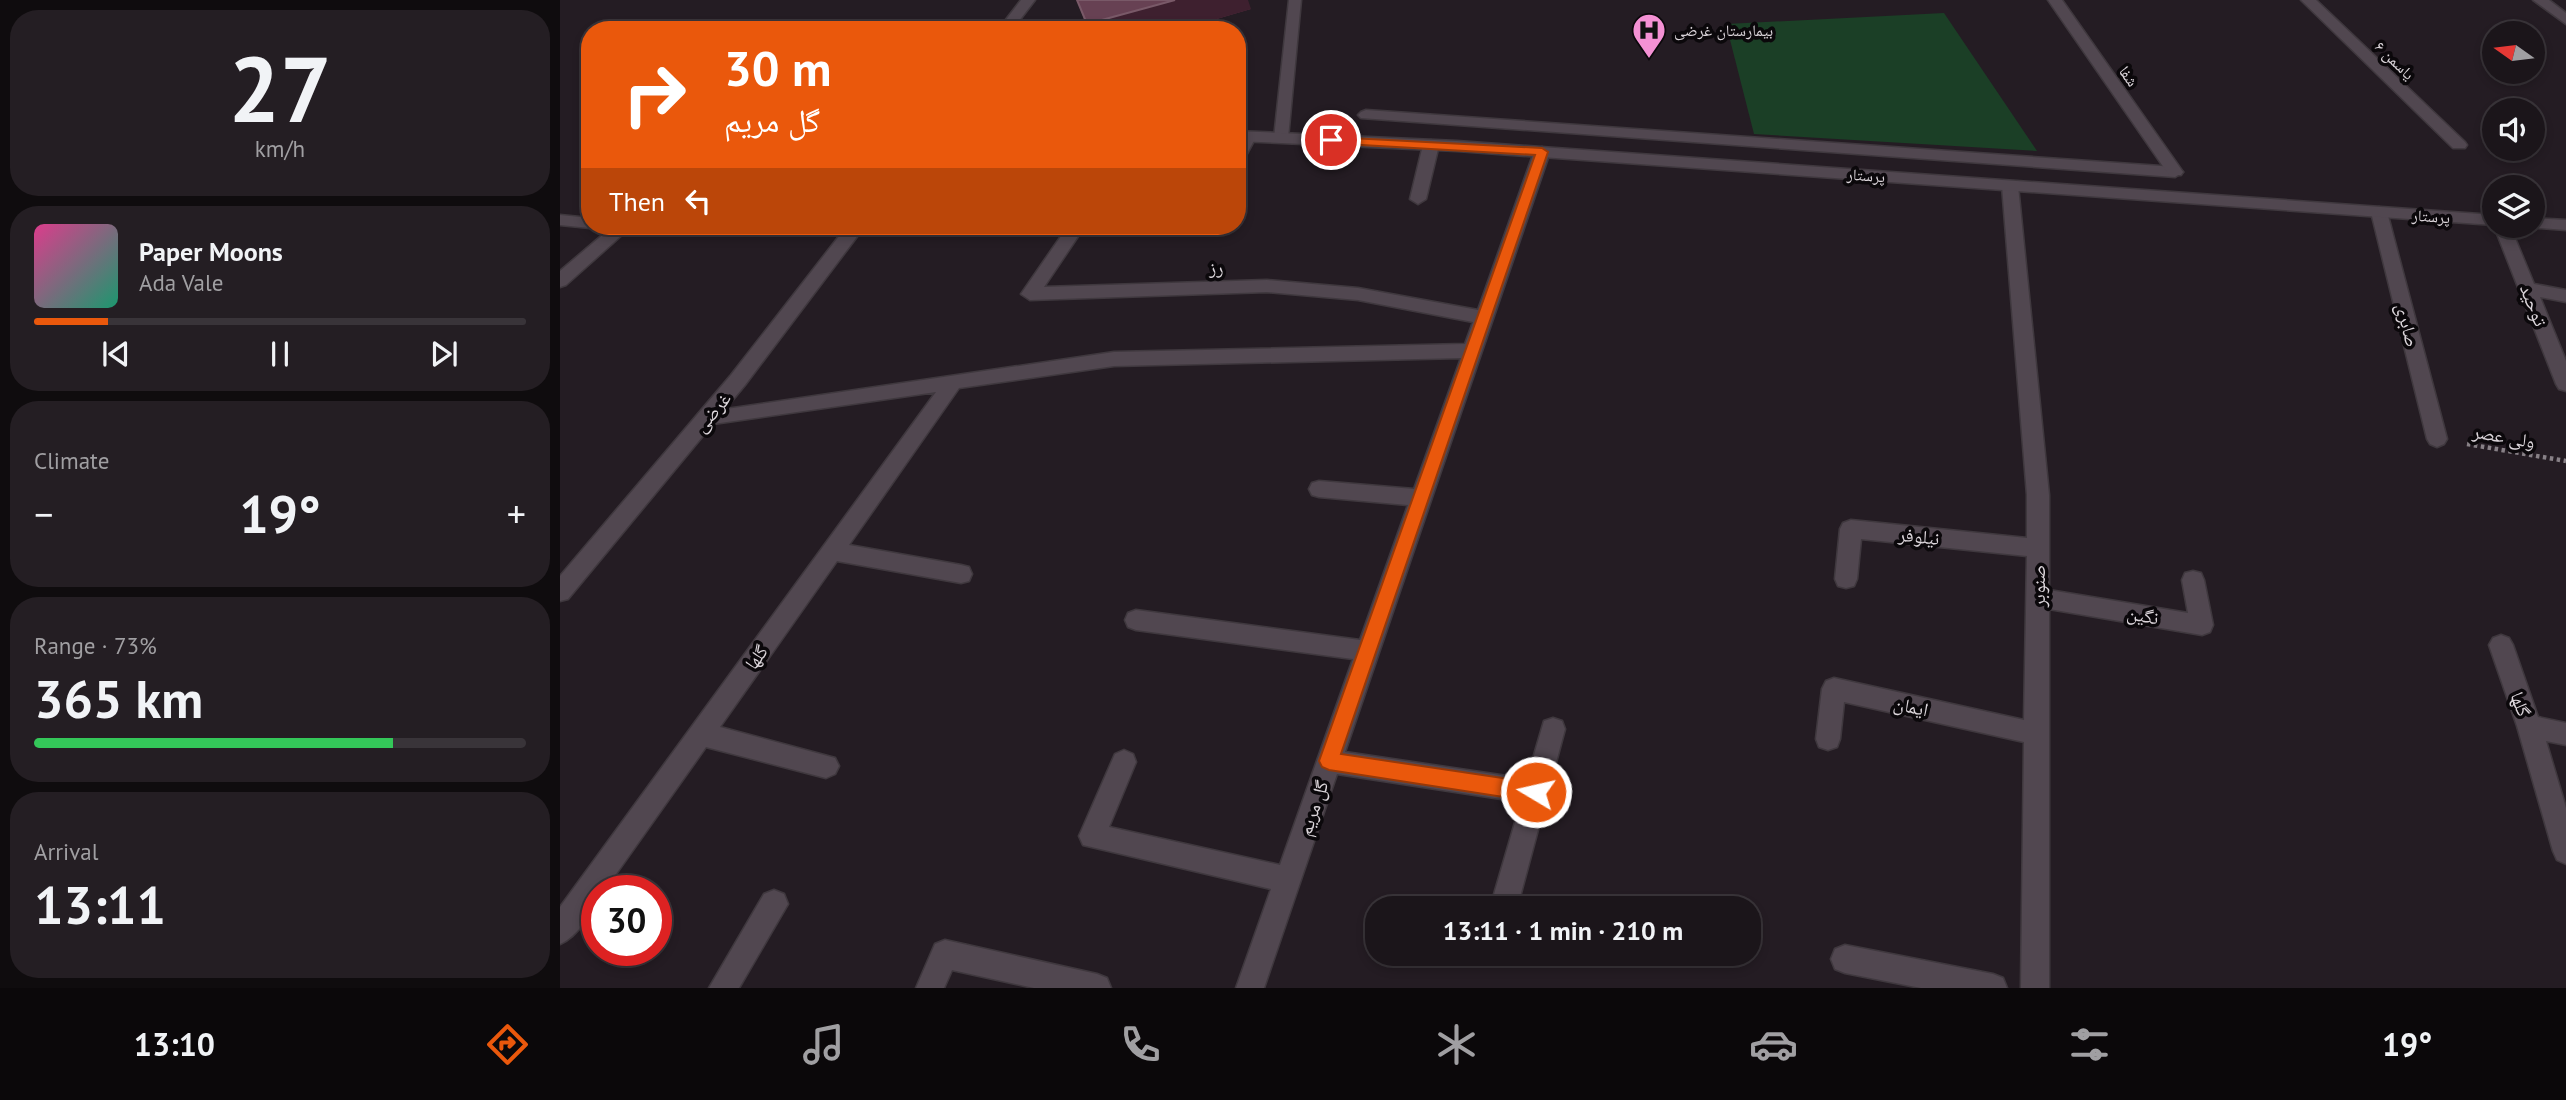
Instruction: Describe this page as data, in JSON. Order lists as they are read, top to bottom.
{
  "streets": {
    "street": [
      "یاسمن ۶",
      "شفا",
      "پرستار",
      "رز",
      "توحید",
      "صابری",
      "غرضی",
      "نیلوفر",
      "صنوبر",
      "نگین",
      "گلها",
      "ایمان",
      "گل مریم"
    ],
    "path": ["ولی عصر"]
  },
  "crossings": [
    ["پرستار", "صابری"],
    ["پرستار", "صنوبر"],
    ["پرستار", "گل مریم"],
    ["رز", "گل مریم"],
    ["صابری", "ولی عصر"],
    ["نیلوفر", "صنوبر"],
    ["صنوبر", "نگین"],
    ["صنوبر", "ایمان"]
  ],
  "places": {
    "hospital": ["بیمارستان غرضی"]
  },
  "north": "left",
  "page": {
    "tile": [
      ["27", "km/h"],
      "Climate",
      ["Range · 73%", "365 km"],
      ["Arrival", "13:11"]
    ],
    "turn": ["30 m", "گل مریم"],
    "then": "Then",
    "song": ["Paper Moons", "Ada Vale"],
    "heat": ["−", "19°", "+"],
    "limit": "30",
    "trip": "13:11 · 1 min · 210 m",
    "tabs": ["13:10", "19°"]
  }
}
